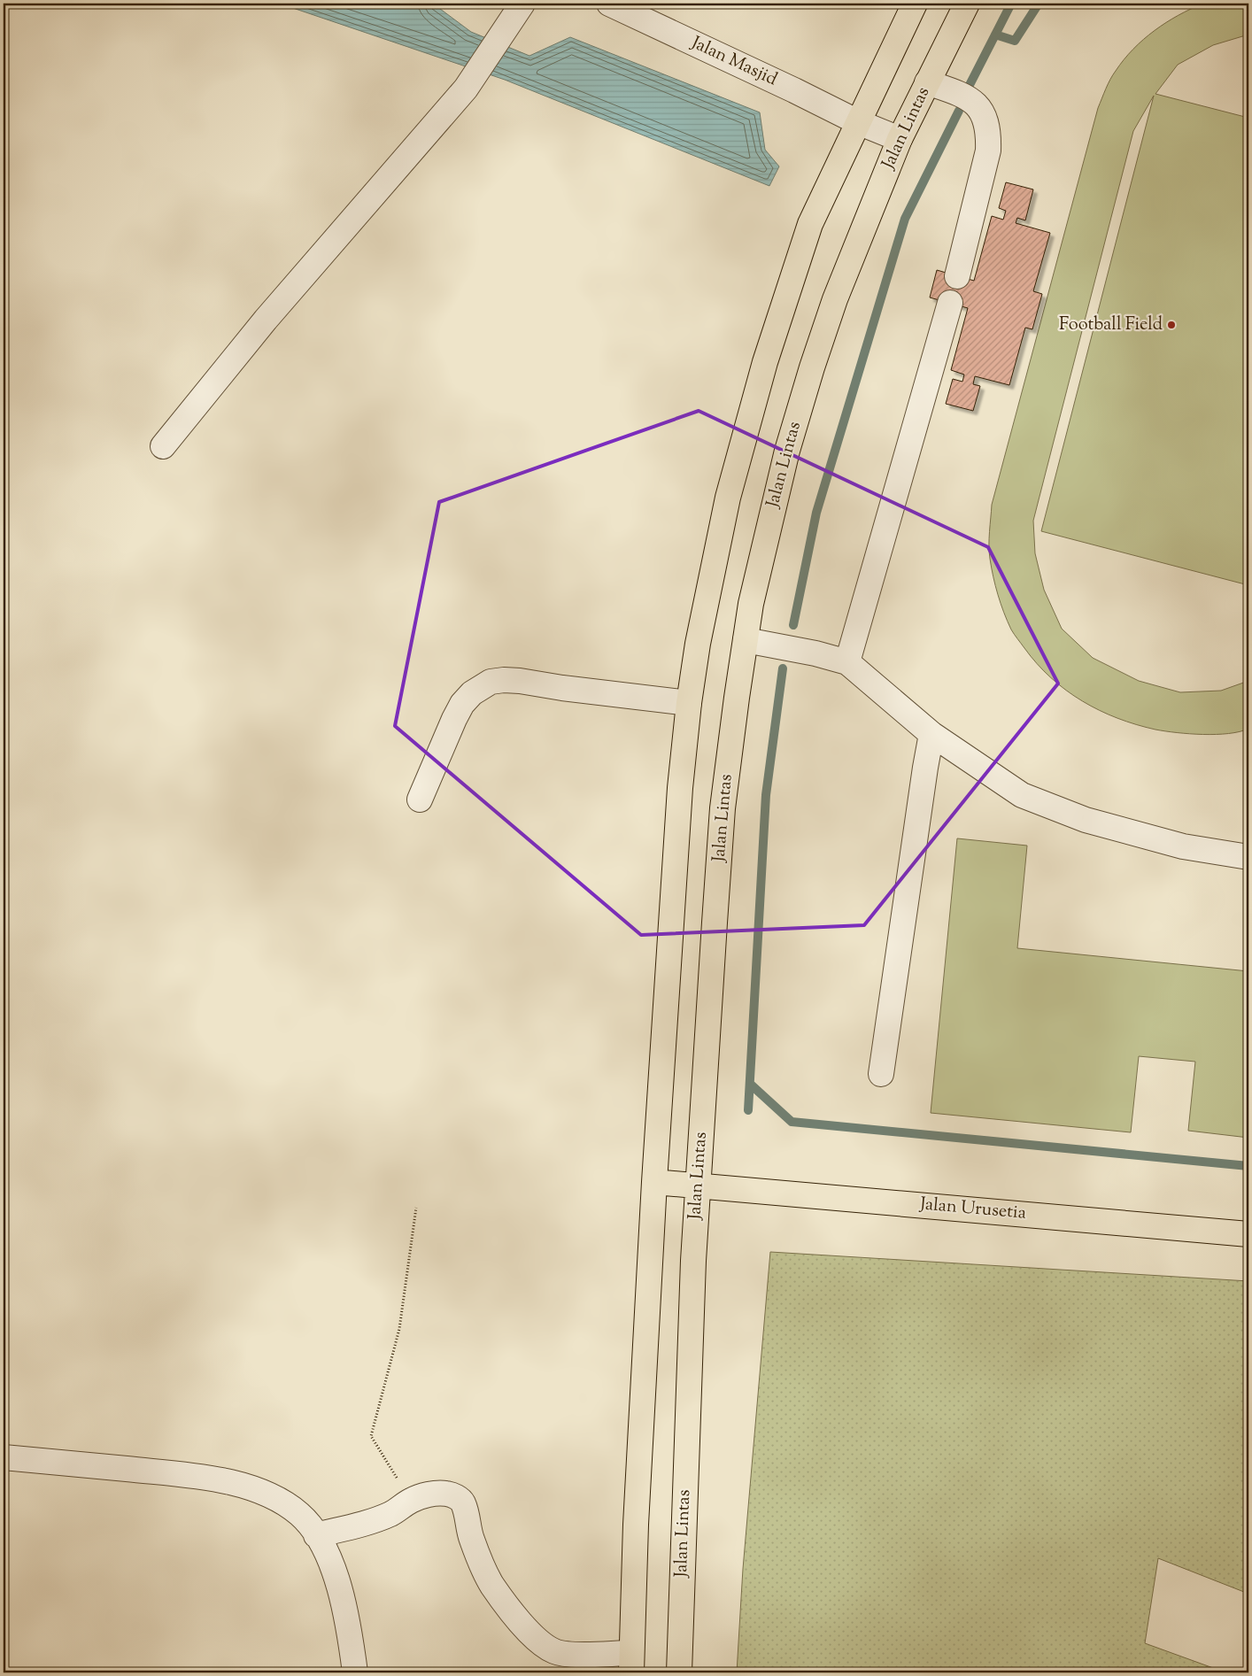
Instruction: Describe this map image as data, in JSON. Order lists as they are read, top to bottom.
{
  "streets": {
    "main road": ["Jalan Lintas", "Jalan Urusetia"],
    "street": ["Jalan Masjid"]
  },
  "crossings": [
    ["Jalan Masjid", "Jalan Lintas"],
    ["Jalan Lintas", "Jalan Urusetia"]
  ],
  "places": ["Football Field"]
}
